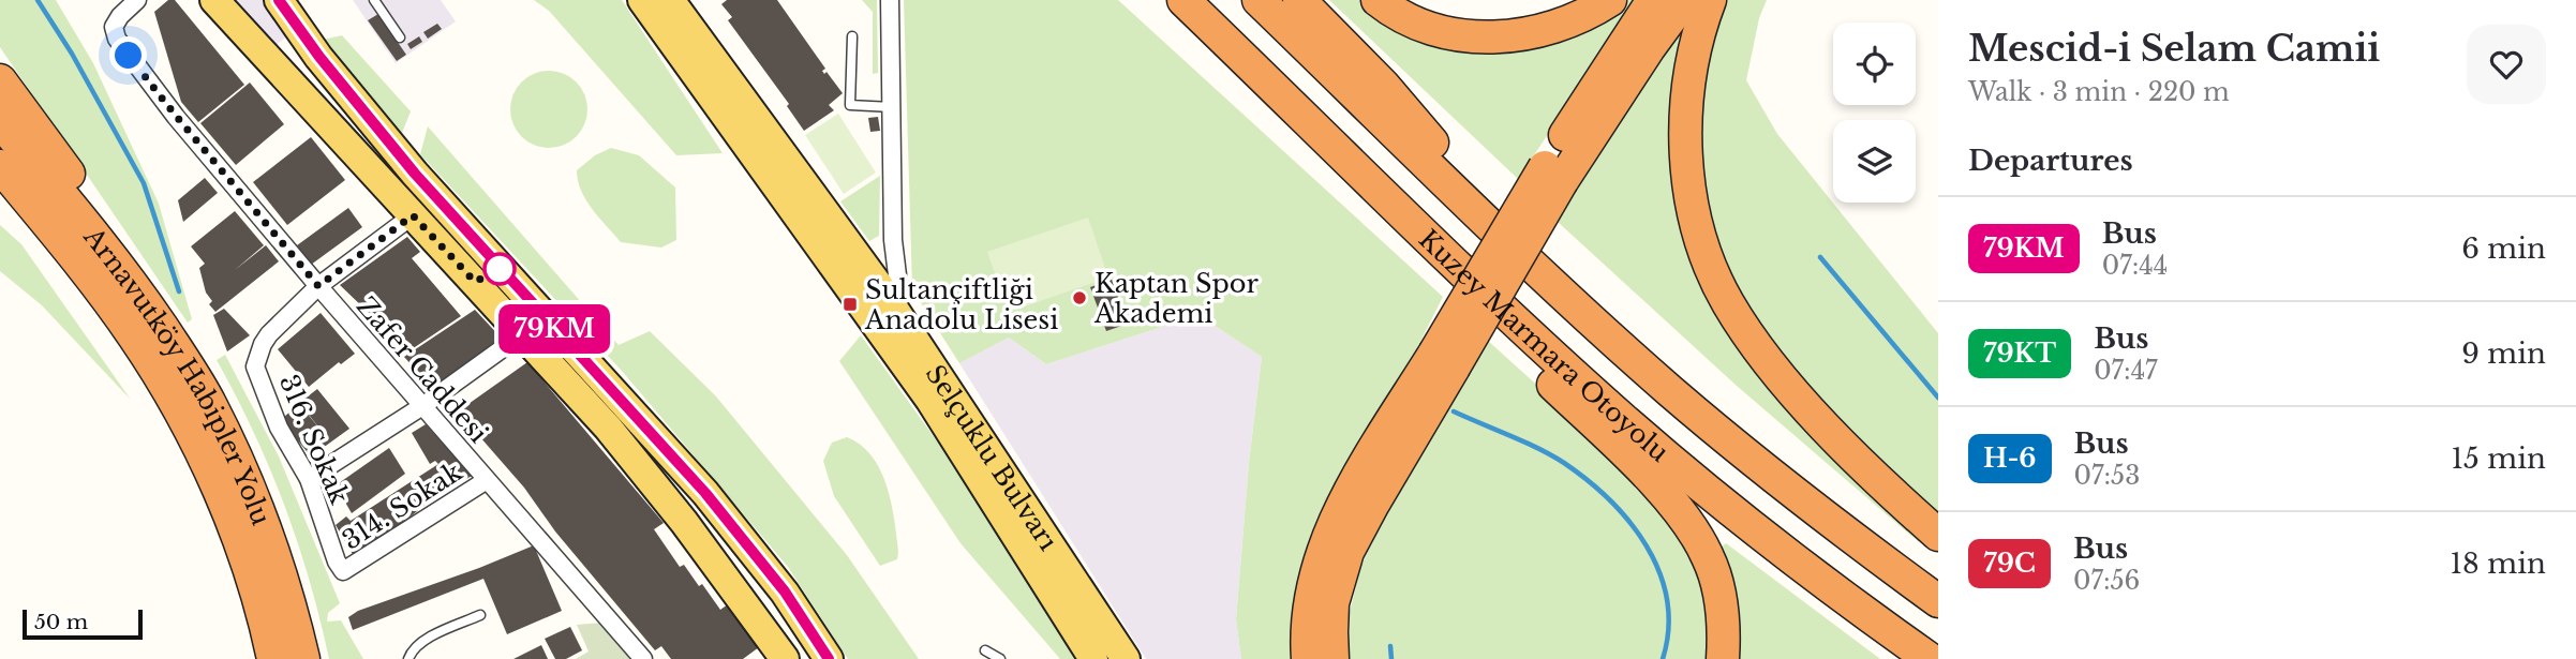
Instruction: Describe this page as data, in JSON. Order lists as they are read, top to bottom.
{
  "streets": {
    "highway": ["Kuzey Marmara Otoyolu", "Arnavutköy Habipler Yolu"],
    "main road": ["Selçuklu Bulvarı"],
    "street": ["Zafer Caddesi", "316. Sokak", "314. Sokak"]
  },
  "crossings": [
    ["Zafer Caddesi", "316. Sokak"],
    ["Zafer Caddesi", "314. Sokak"],
    ["316. Sokak", "314. Sokak"]
  ],
  "places": {
    "other": ["Kaptan Spor Akademi"],
    "transit": ["Sultançiftliği Anadolu Lisesi"]
  },
  "lines": ["bus line 79KM"],
  "scale_bar": "50 m",
  "page": {
    "on_map": "79KM",
    "heading": [
      ["Mescid-i Selam Camii", "Walk · 3 min · 220 m"],
      "Departures"
    ],
    "list": [
      {
        "mark": "79KM",
        "name": "Bus",
        "note": "07:44",
        "value": "6 min"
      },
      {
        "mark": "79KT",
        "name": "Bus",
        "note": "07:47",
        "value": "9 min"
      },
      {
        "mark": "H-6",
        "name": "Bus",
        "note": "07:53",
        "value": "15 min"
      },
      {
        "mark": "79C",
        "name": "Bus",
        "note": "07:56",
        "value": "18 min"
      }
    ],
    "scale": "50 m"
  }
}
